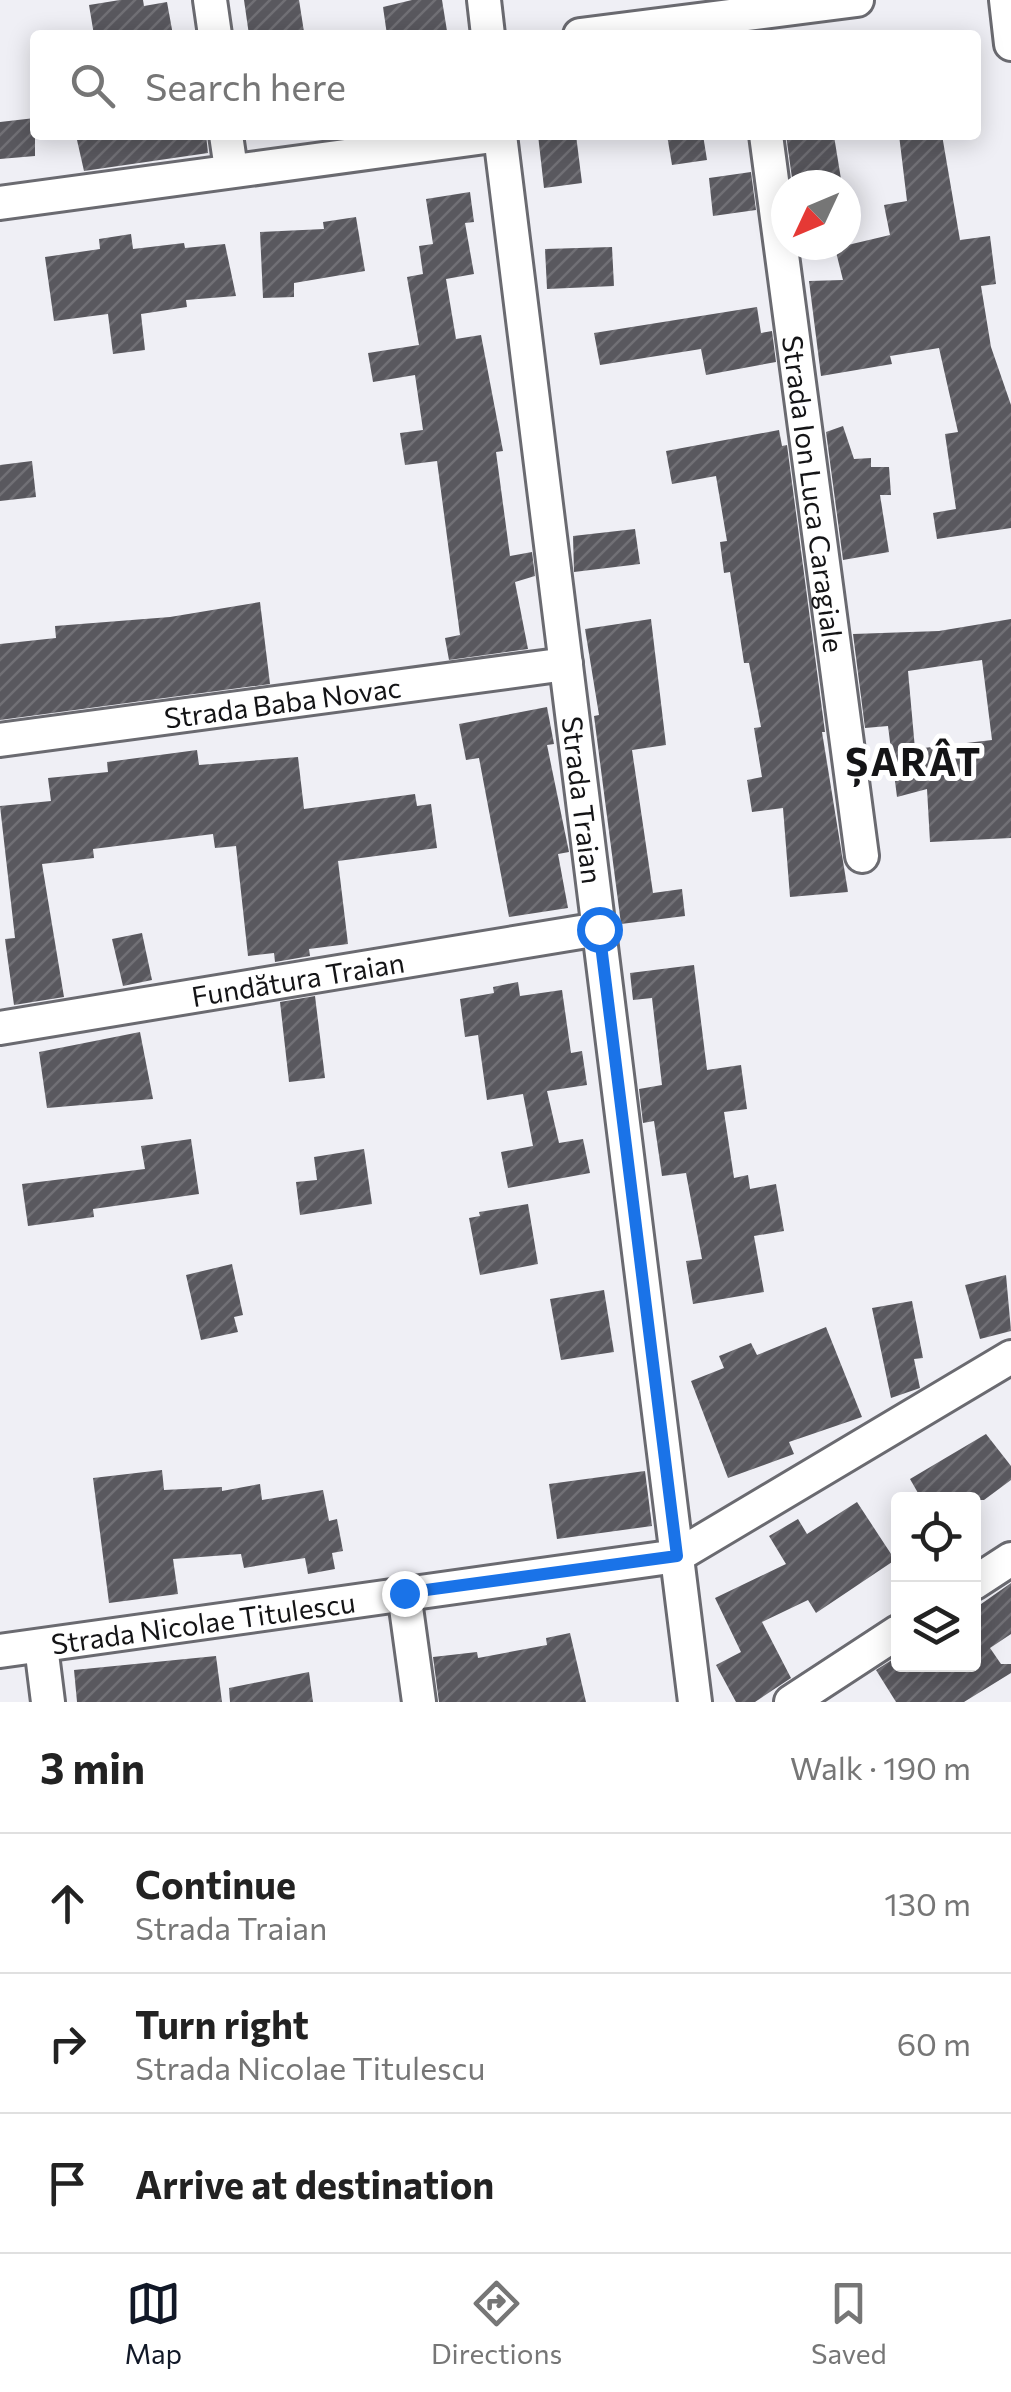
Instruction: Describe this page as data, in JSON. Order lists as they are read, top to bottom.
{
  "streets": {
    "street": [
      "Strada Ion Luca Caragiale",
      "Strada Baba Novac",
      "Strada Traian",
      "Fundătura Traian",
      "Strada Nicolae Titulescu"
    ]
  },
  "crossings": [
    ["Strada Baba Novac", "Strada Traian"],
    ["Strada Traian", "Fundătura Traian"],
    ["Strada Traian", "Strada Nicolae Titulescu"]
  ],
  "districts": ["ȘARÂT"],
  "north": "bottom left",
  "page": {
    "search": "Search here",
    "heading": ["3 min", "Walk · 190 m"],
    "list": [
      ["Continue", "Strada Traian", "130 m"],
      ["Turn right", "Strada Nicolae Titulescu", "60 m"],
      "Arrive at destination"
    ],
    "nav": ["Map", "Directions", "Saved"]
  }
}
